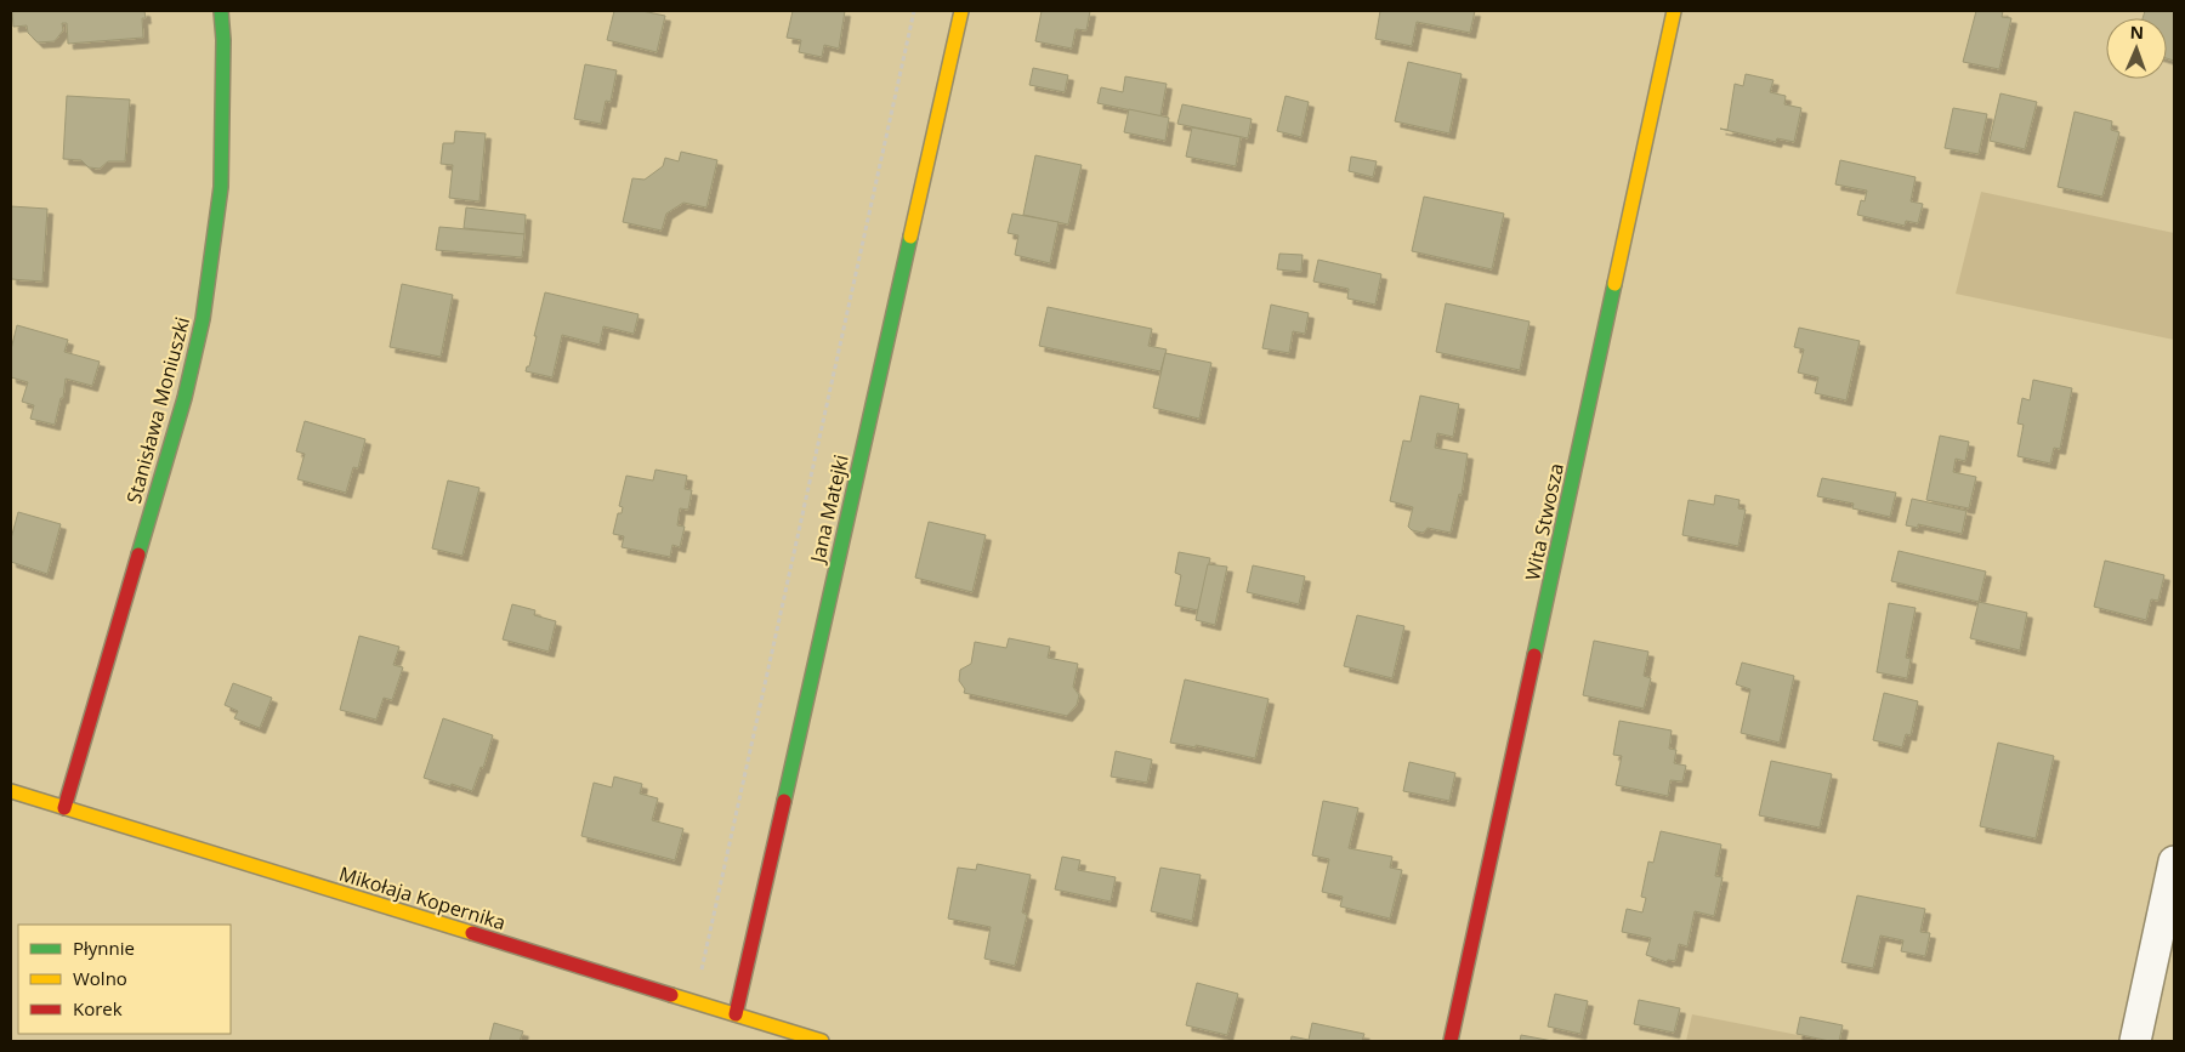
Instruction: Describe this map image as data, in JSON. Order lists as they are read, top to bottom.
{
  "streets": {
    "street": [
      "Stanisława Moniuszki",
      "Jana Matejki",
      "Wita Stwosza",
      "Mikołaja Kopernika"
    ]
  },
  "crossings": [
    ["Stanisława Moniuszki", "Mikołaja Kopernika"],
    ["Jana Matejki", "Mikołaja Kopernika"]
  ],
  "legend": ["Płynnie", "Wolno", "Korek"],
  "north": "top"
}
